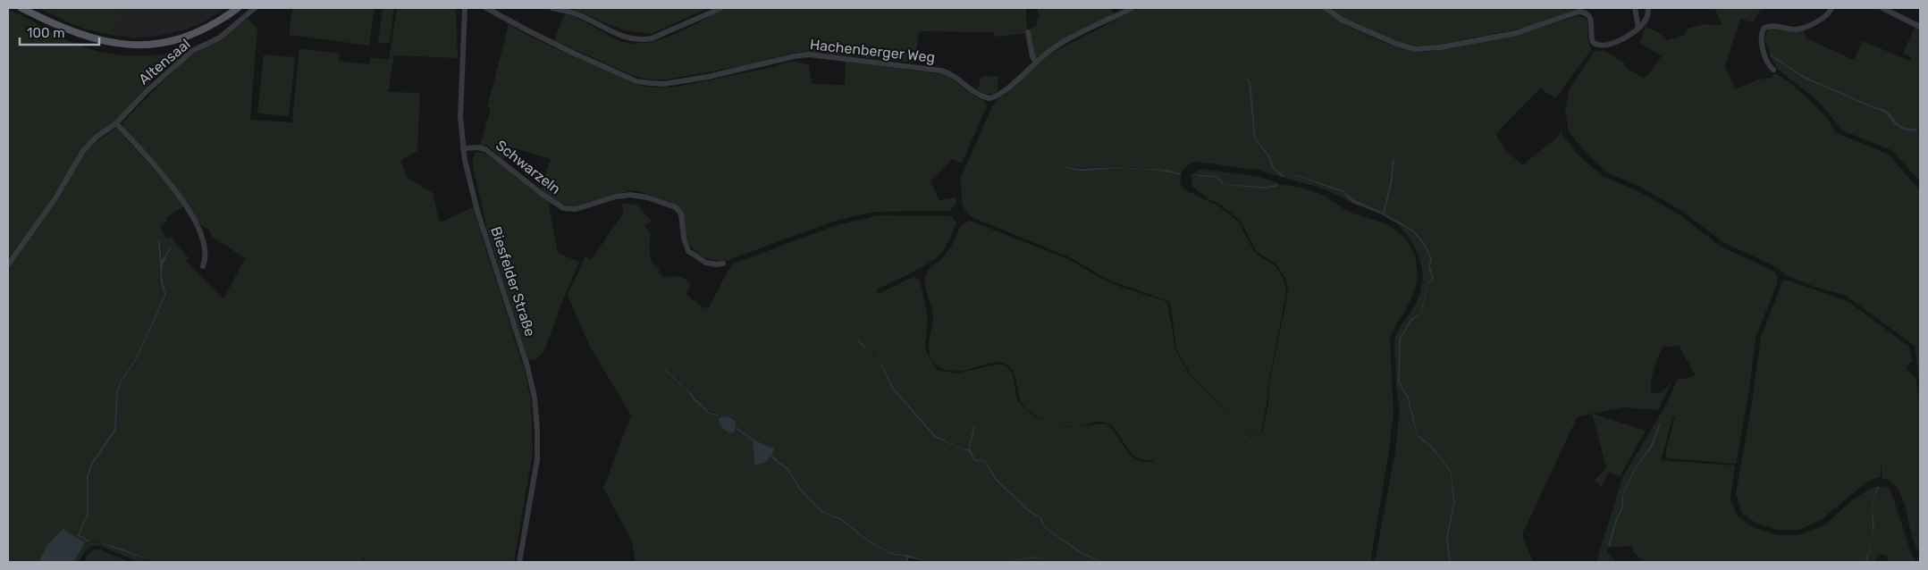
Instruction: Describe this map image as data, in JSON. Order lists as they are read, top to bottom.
{
  "streets": {
    "street": [
      "Hachenberger Weg",
      "Altensaal",
      "Schwarzeln",
      "Biesfelder Straße"
    ]
  },
  "crossings": [
    ["Schwarzeln", "Biesfelder Straße"]
  ],
  "scale_bar": "100 m"
}
